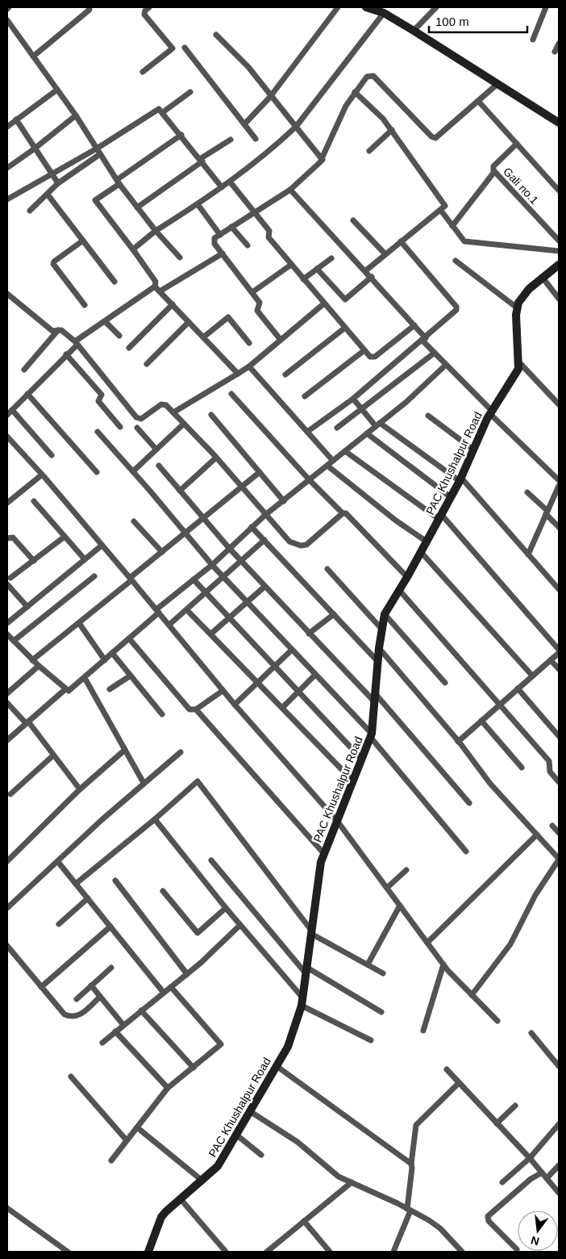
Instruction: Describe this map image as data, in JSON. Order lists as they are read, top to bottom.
{
  "streets": {
    "main road": ["PAC Khushalpur Road"],
    "street": ["Gali no.1"]
  },
  "scale_bar": "100 m",
  "north": "bottom"
}
